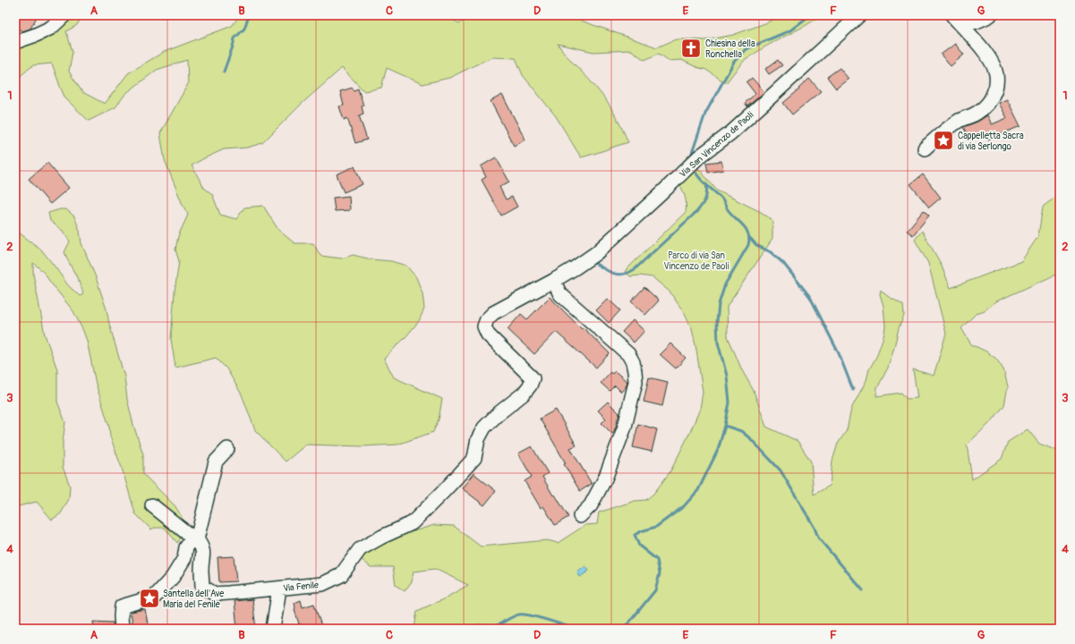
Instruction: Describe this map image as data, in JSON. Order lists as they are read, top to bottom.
{
  "streets": {
    "street": ["Via San Vincenzo de Paoli", "Via Fenile"]
  },
  "crossings": [
    ["Via San Vincenzo de Paoli", "Via Fenile"]
  ],
  "parks": ["Parco di via San Vincenzo de Paoli"],
  "places": {
    "church": ["Chiesina della Ronchella"],
    "place": ["Cappelletta Sacra di via Serlongo", "Santella dell'Ave Maria del Fenile"]
  },
  "grid": {
    "columns": [
      "A",
      "B",
      "C",
      "D",
      "E",
      "F",
      "G"
    ],
    "rows": [
      "1",
      "2",
      "3",
      "4"
    ]
  }
}
